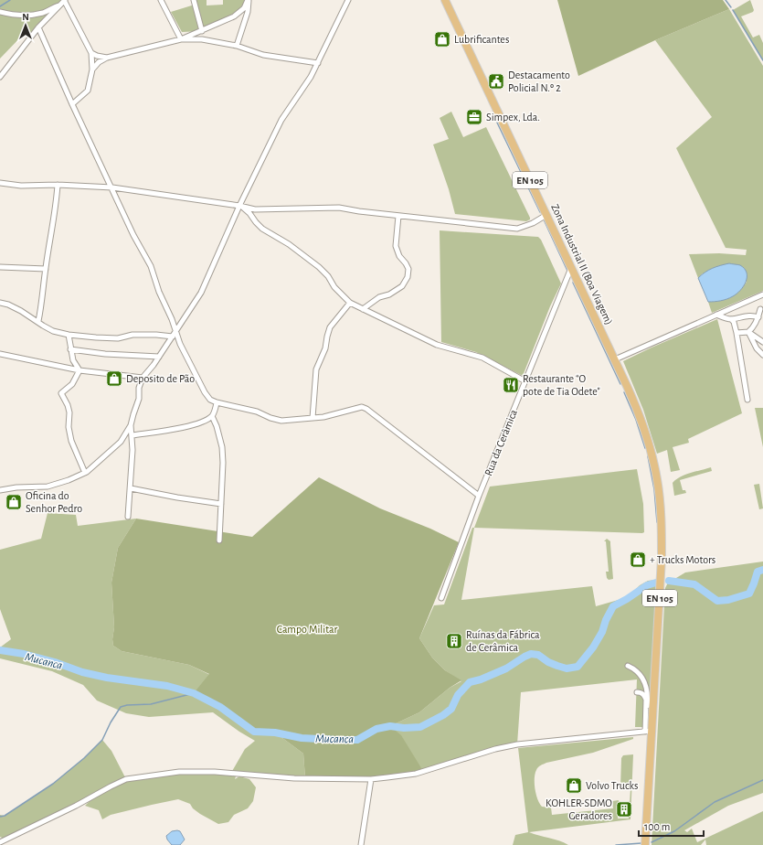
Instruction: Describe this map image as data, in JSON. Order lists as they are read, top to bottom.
{
  "streets": {
    "main road": ["EN 105", "Zona Industrial II (Boa Viagem)"],
    "street": ["Rua da Cerâmica"]
  },
  "crossings": [
    ["EN 105", "Zona Industrial II (Boa Viagem)"],
    ["Zona Industrial II (Boa Viagem)", "Rua da Cerâmica"]
  ],
  "water": ["Mucanca"],
  "parks": ["Campo Militar"],
  "places": {
    "shop": [
      "Lubrificantes",
      "Deposito de Pão",
      "Oficina do Senhor Pedro",
      "+ Trucks Motors",
      "Volvo Trucks"
    ],
    "public building": ["Destacamento Policial N.º 2"],
    "office": ["Simpex, Lda."],
    "restaurant": ["Restaurante “O pote de Tia Odete\""],
    "building": ["Ruínas da Fábrica de Cerâmica", "KOHLER-SDMO Geradores"]
  },
  "scale_bar": "100 m",
  "north": "top"
}
